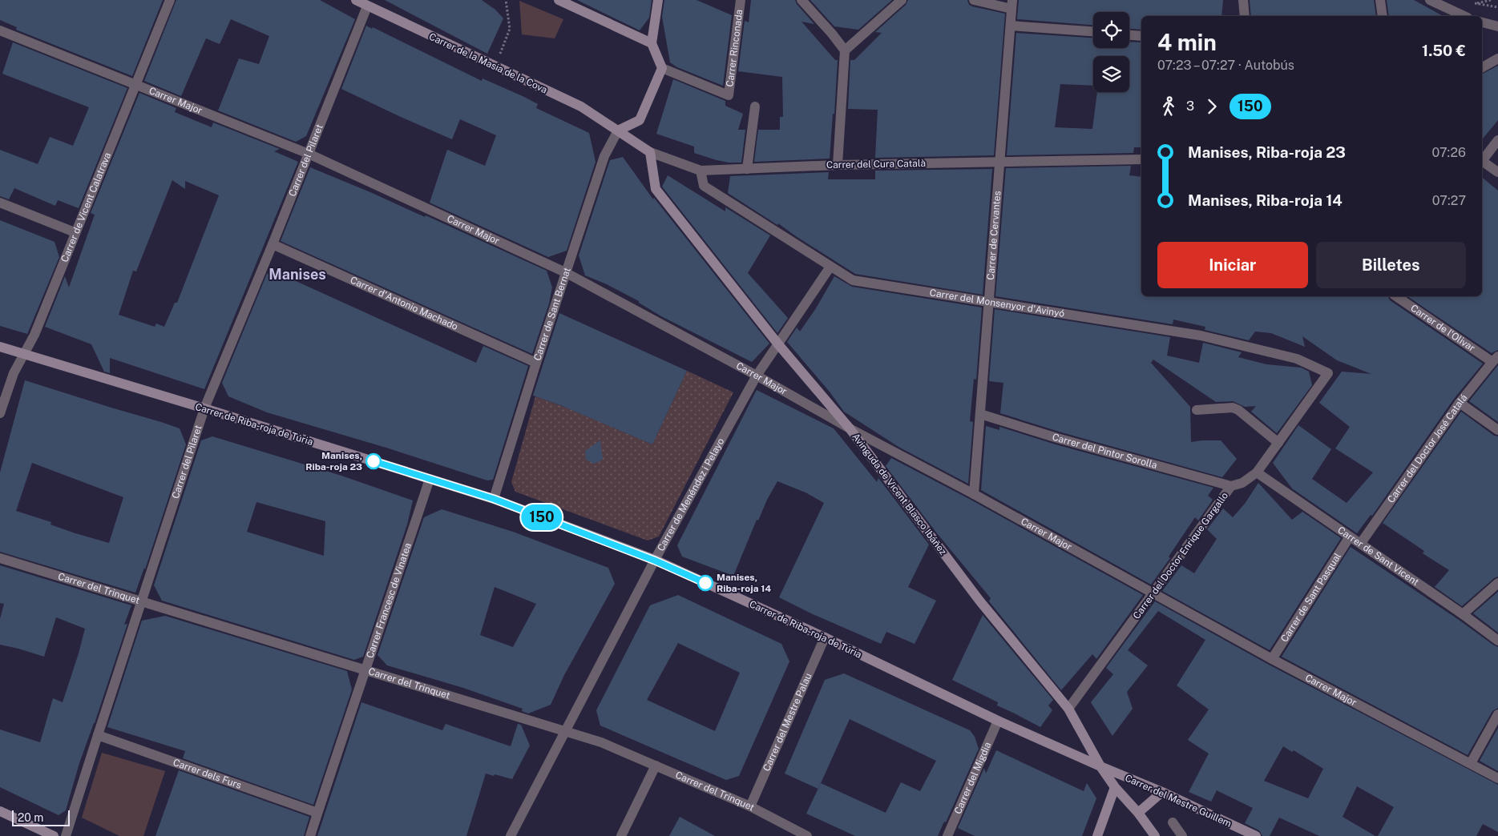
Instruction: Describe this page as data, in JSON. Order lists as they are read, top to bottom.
{
  "streets": {
    "main road": [
      "Carrer de la Masia de la Cova",
      "Carrer del Cura Català",
      "Carrer de Riba-roja de Túria",
      "Avinguda de Vicent Blasco Ibáñez",
      "Carrer del Mestre Guillem"
    ],
    "street": [
      "Carrer Rinconada",
      "Carrer Major",
      "Carrer del Pilaret",
      "Carrer de Vicent Calatrava",
      "Carrer de Cervantes",
      "Carrer del Monsenyor d'Avinyó",
      "Carrer d'Antonio Machado",
      "Carrer de Sant Bernat",
      "Carrer de l'Olivar",
      "Carrer del Doctor José Catalá",
      "Carrer del Pintor Sorolla",
      "Carrer de Menéndez i Pelayo",
      "Carrer del Doctor Enrique Gargallo",
      "Carrer de Sant Vicent",
      "Carrer del Trinquet",
      "Carrer de Sant Pasqual",
      "Carrer Francesc de Vinatea",
      "Carrer del Mestre Palau",
      "Carrer dels Furs",
      "Carrer del Migdia"
    ]
  },
  "crossings": [
    ["Carrer de la Masia de la Cova", "Carrer del Pilaret"],
    ["Carrer de la Masia de la Cova", "Carrer del Cura Català"],
    ["Carrer de la Masia de la Cova", "Carrer de Sant Bernat"],
    ["Carrer Major", "Carrer del Pilaret"],
    ["Carrer Major", "Carrer de Vicent Calatrava"],
    ["Carrer Major", "Carrer de Cervantes"],
    ["Carrer Major", "Carrer de Sant Bernat"],
    ["Carrer Major", "Carrer de Menéndez i Pelayo"],
    ["Carrer Major", "Avinguda de Vicent Blasco Ibáñez"],
    ["Carrer Major", "Carrer del Doctor Enrique Gargallo"],
    ["Carrer Major", "Carrer de Sant Pasqual"],
    ["Carrer del Pilaret", "Carrer d'Antonio Machado"],
    ["Carrer del Pilaret", "Carrer de Riba-roja de Túria"],
    ["Carrer del Pilaret", "Carrer del Trinquet"],
    ["Carrer del Pilaret", "Carrer dels Furs"],
    ["Carrer del Cura Català", "Carrer de Cervantes"],
    ["Carrer del Cura Català", "Carrer del Monsenyor d'Avinyó"],
    ["Carrer del Cura Català", "Carrer de Sant Bernat"],
    ["Carrer del Cura Català", "Avinguda de Vicent Blasco Ibáñez"],
    ["Carrer de Vicent Calatrava", "Carrer de Riba-roja de Túria"],
    ["Carrer de Cervantes", "Carrer del Monsenyor d'Avinyó"],
    ["Carrer de Cervantes", "Carrer del Pintor Sorolla"],
    ["Carrer del Monsenyor d'Avinyó", "Carrer de Menéndez i Pelayo"],
    ["Carrer del Monsenyor d'Avinyó", "Carrer del Doctor Enrique Gargallo"],
    ["Carrer d'Antonio Machado", "Carrer de Sant Bernat"],
    ["Carrer de Sant Bernat", "Carrer de Riba-roja de Túria"],
    ["Carrer de l'Olivar", "Carrer del Doctor José Catalá"],
    ["Carrer de Riba-roja de Túria", "Carrer de Menéndez i Pelayo"],
    ["Carrer de Riba-roja de Túria", "Avinguda de Vicent Blasco Ibáñez"],
    ["Carrer de Riba-roja de Túria", "Carrer Francesc de Vinatea"],
    ["Carrer de Riba-roja de Túria", "Carrer del Mestre Palau"],
    ["Carrer de Riba-roja de Túria", "Carrer del Migdia"],
    ["Carrer de Riba-roja de Túria", "Carrer del Mestre Guillem"],
    ["Carrer del Doctor José Catalá", "Carrer de Sant Vicent"],
    ["Carrer del Pintor Sorolla", "Carrer del Doctor Enrique Gargallo"],
    ["Carrer de Menéndez i Pelayo", "Avinguda de Vicent Blasco Ibáñez"],
    ["Carrer de Menéndez i Pelayo", "Carrer del Trinquet"],
    ["Avinguda de Vicent Blasco Ibáñez", "Carrer del Doctor Enrique Gargallo"],
    ["Avinguda de Vicent Blasco Ibáñez", "Carrer del Mestre Guillem"],
    ["Carrer del Doctor Enrique Gargallo", "Carrer de Sant Vicent"],
    ["Carrer de Sant Vicent", "Carrer de Sant Pasqual"],
    ["Carrer del Trinquet", "Carrer Francesc de Vinatea"],
    ["Carrer del Trinquet", "Carrer del Mestre Palau"],
    ["Carrer Francesc de Vinatea", "Carrer dels Furs"]
  ],
  "districts": ["Manises"],
  "places": ["Manises, Riba-roja 23", "Manises, Riba-roja 14"],
  "lines": ["bus line 150"],
  "scale_bar": "20 m",
  "page": {
    "on_map": "150",
    "heading": ["4 min", "07:23 – 07:27 · Autobús", "1.50 €"],
    "legs": ["3", "150"],
    "list": [
      {
        "name": "Manises, Riba-roja 23",
        "value": "07:26"
      },
      {
        "name": "Manises, Riba-roja 14",
        "value": "07:27"
      }
    ],
    "buttons": ["Iniciar", "Billetes"],
    "scale": "20 m"
  }
}
